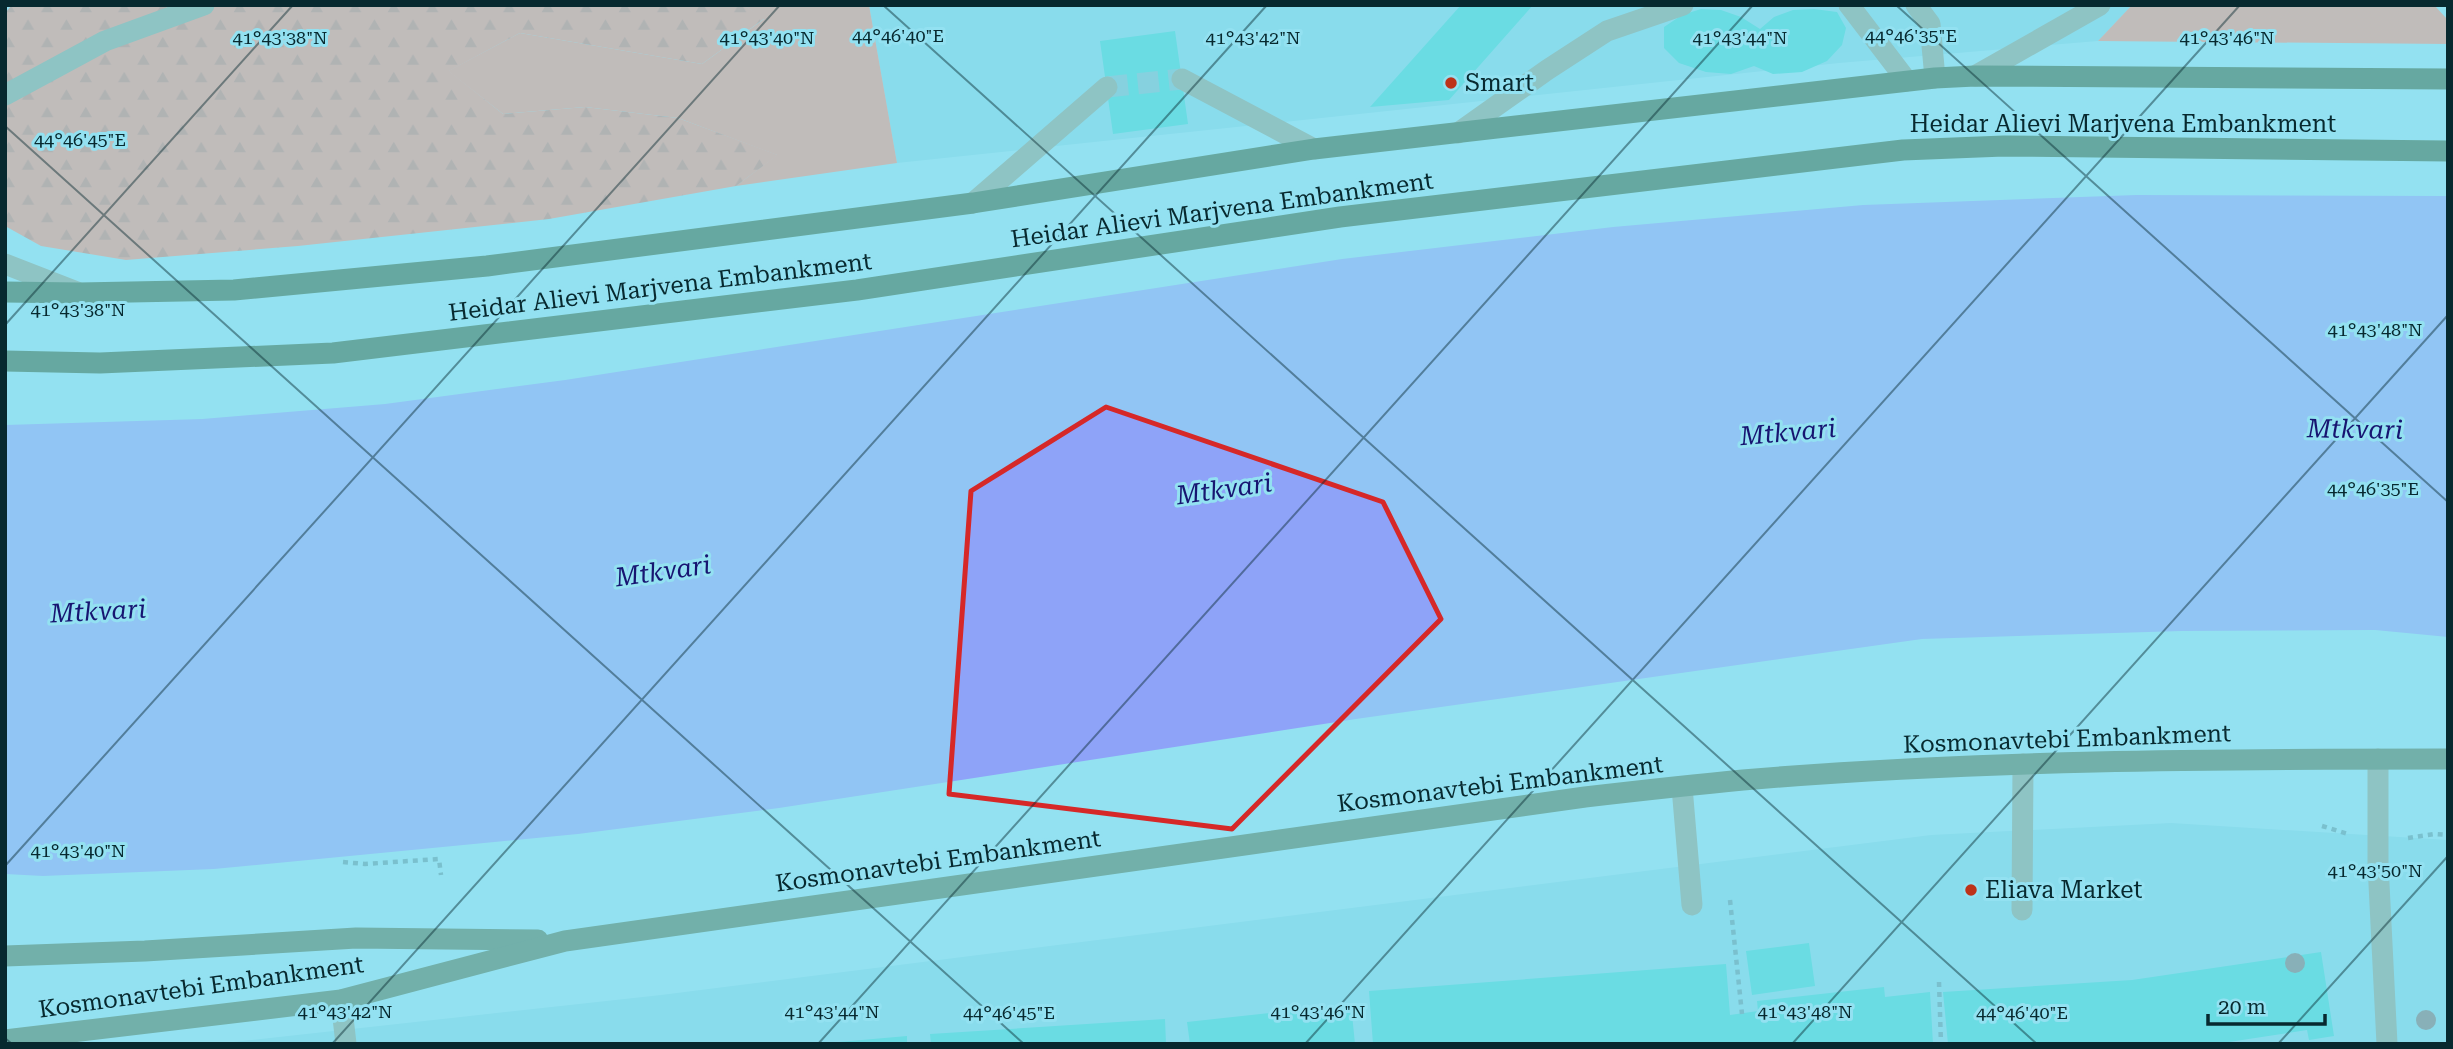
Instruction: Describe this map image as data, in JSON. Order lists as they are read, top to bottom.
{
  "streets": {
    "highway": ["Heidar Alievi Marjvena Embankment"],
    "main road": ["Kosmonavtebi Embankment"]
  },
  "water": ["Mtkvari"],
  "places": ["Smart", "Eliava Market"],
  "scale_bar": "20 m",
  "coordinates": [
    "44°46'40\"E",
    "44°46'35\"E",
    "41°43'38\"N",
    "41°43'40\"N",
    "41°43'42\"N",
    "41°43'44\"N",
    "41°43'46\"N",
    "44°46'45\"E",
    "41°43'48\"N",
    "41°43'50\"N"
  ]
}
